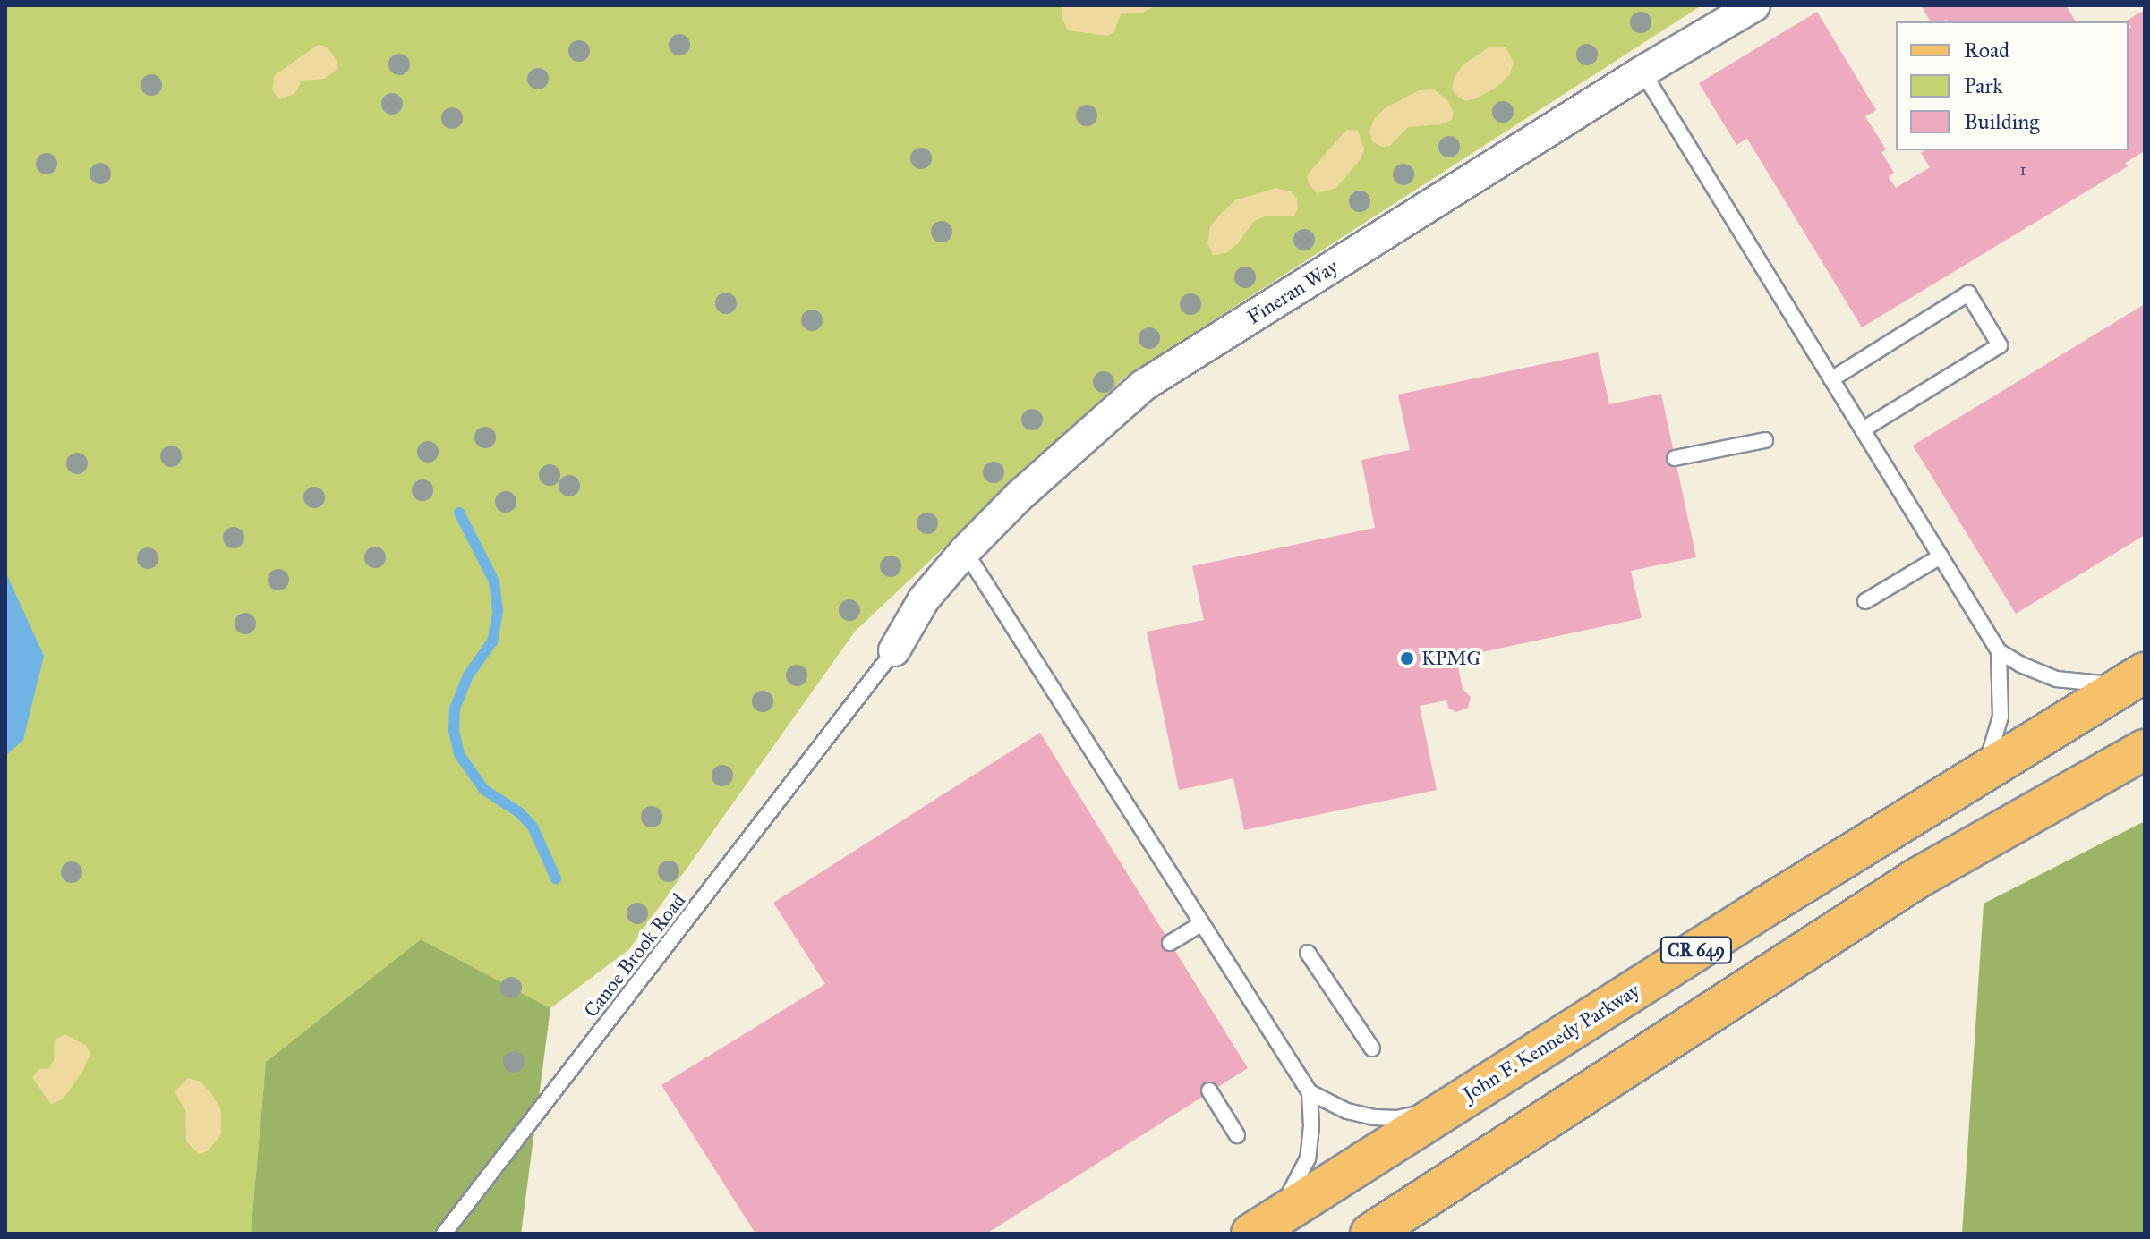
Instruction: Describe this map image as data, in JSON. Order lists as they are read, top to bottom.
{
  "streets": {
    "main road": ["CR 649", "John F. Kennedy Parkway"],
    "street": ["Fineran Way"],
    "lane": ["Canoe Brook Road"]
  },
  "crossings": [
    ["Fineran Way", "Canoe Brook Road"]
  ],
  "places": ["KPMG"],
  "house_numbers": ["1"],
  "legend": ["Road", "Park", "Building"]
}
